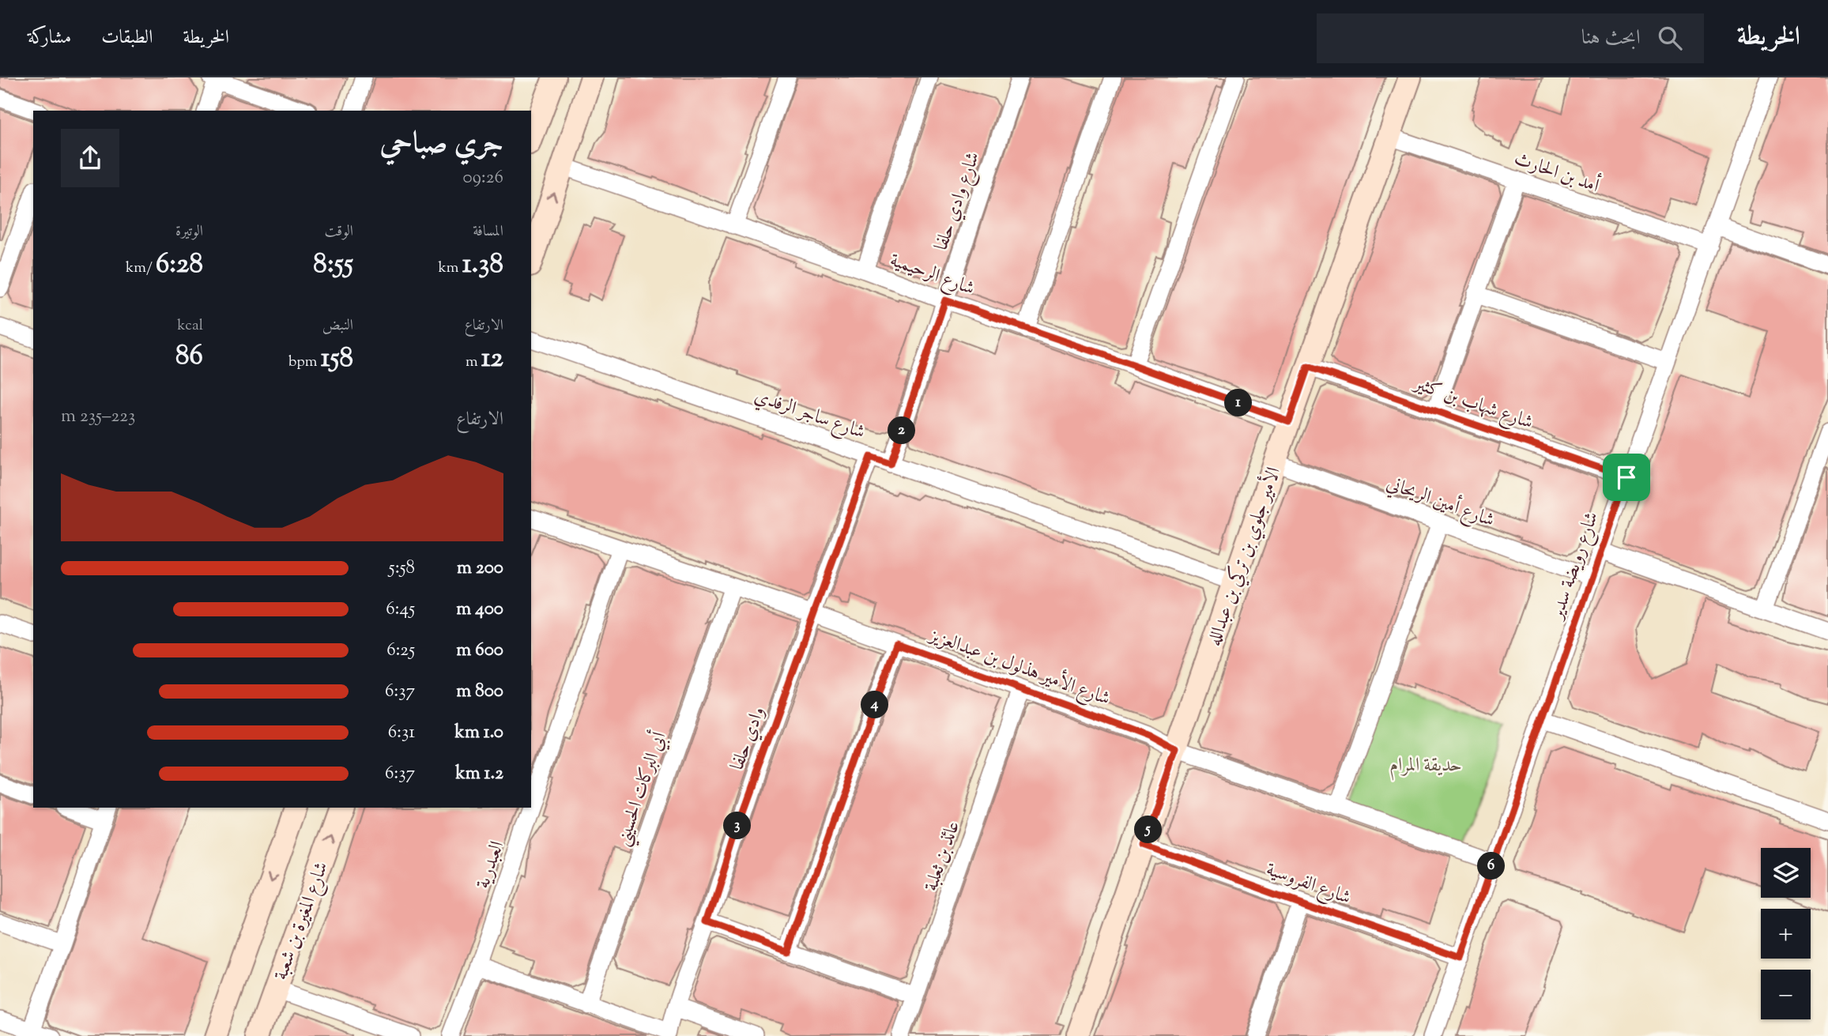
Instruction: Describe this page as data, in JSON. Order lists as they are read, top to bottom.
{
  "streets": {
    "street": [
      "أمد بن الحارث",
      "شارع وادي حلفا",
      "شارع الرحيمية",
      "شارع شهاب بن كثير",
      "شارع ساجر الرفدي",
      "شارع أمين الريحاني",
      "الأمير جلوي بن تركي بن عبدالله",
      "شارع رويضة سدير",
      "شارع الأمير هذلول بن عبدالعزيز",
      "وادي حلفا",
      "أبي البركات الحسيني",
      "عائذ بن ثعلبة",
      "العبدرية",
      "شارع الفروسية",
      "شارع المغيرة بن شعبة"
    ]
  },
  "crossings": [
    ["أمد بن الحارث", "الأمير جلوي بن تركي بن عبدالله"],
    ["أمد بن الحارث", "شارع رويضة سدير"],
    ["شارع وادي حلفا", "شارع الرحيمية"],
    ["شارع وادي حلفا", "شارع ساجر الرفدي"],
    ["شارع الرحيمية", "الأمير جلوي بن تركي بن عبدالله"],
    ["شارع شهاب بن كثير", "الأمير جلوي بن تركي بن عبدالله"],
    ["شارع شهاب بن كثير", "شارع رويضة سدير"],
    ["شارع ساجر الرفدي", "الأمير جلوي بن تركي بن عبدالله"],
    ["شارع ساجر الرفدي", "وادي حلفا"],
    ["شارع أمين الريحاني", "الأمير جلوي بن تركي بن عبدالله"],
    ["شارع أمين الريحاني", "شارع رويضة سدير"],
    ["الأمير جلوي بن تركي بن عبدالله", "شارع الأمير هذلول بن عبدالعزيز"],
    ["الأمير جلوي بن تركي بن عبدالله", "شارع الفروسية"],
    ["شارع رويضة سدير", "شارع الأمير هذلول بن عبدالعزيز"],
    ["شارع رويضة سدير", "شارع الفروسية"],
    ["شارع الأمير هذلول بن عبدالعزيز", "وادي حلفا"],
    ["شارع الأمير هذلول بن عبدالعزيز", "أبي البركات الحسيني"],
    ["شارع الأمير هذلول بن عبدالعزيز", "عائذ بن ثعلبة"],
    ["شارع الأمير هذلول بن عبدالعزيز", "العبدرية"]
  ],
  "parks": ["حديقة المرام"],
  "page": {
    "header": "الخريطة",
    "search": "ابحث هنا",
    "nav": ["الخريطة", "الطبقات", "مشاركة"],
    "heading": ["جري صباحي", "09:26"],
    "stats": [
      ["المسافة", "1.38 km"],
      ["الوقت", "8:55"],
      ["الوتيرة", "6:28 /km"],
      ["الارتفاع", "12 m"],
      ["النبض", "158 bpm"],
      ["kcal", "86"]
    ],
    "pins": [
      "1",
      "2",
      "4",
      "3",
      "5",
      "6"
    ],
    "chart": ["الارتفاع", "223–235 m"],
    "list": [
      {
        "name": "200 m",
        "note": "5:58"
      },
      {
        "name": "400 m",
        "note": "6:45"
      },
      {
        "name": "600 m",
        "note": "6:25"
      },
      {
        "name": "800 m",
        "note": "6:37"
      },
      {
        "name": "1.0 km",
        "note": "6:31"
      },
      {
        "name": "1.2 km",
        "note": "6:37"
      }
    ],
    "map_buttons": ["+", "−"]
  }
}
